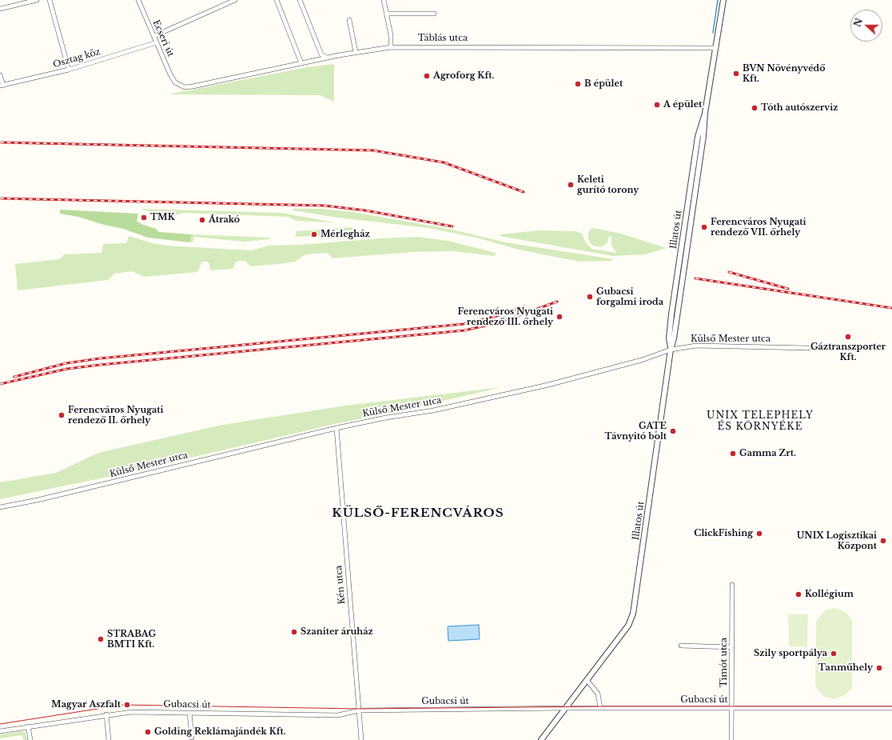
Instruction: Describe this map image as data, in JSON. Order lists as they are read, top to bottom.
{
  "streets": {
    "street": [
      "Ecseri út",
      "Táblás utca",
      "Osztag köz",
      "Illatos út",
      "Külső Mester utca",
      "Kén utca",
      "Timót utca",
      "Gubacsi út"
    ]
  },
  "crossings": [
    ["Ecseri út", "Táblás utca"],
    ["Ecseri út", "Osztag köz"],
    ["Táblás utca", "Illatos út"],
    ["Illatos út", "Külső Mester utca"],
    ["Illatos út", "Gubacsi út"],
    ["Külső Mester utca", "Kén utca"],
    ["Kén utca", "Gubacsi út"],
    ["Timót utca", "Gubacsi út"]
  ],
  "districts": ["UNIX TELEPHELY ÉS KÖRNYÉKE", "KÜLSŐ-FERENCVÁROS"],
  "places": [
    "BVN Növényvédő Kft.",
    "Agroforg Kft.",
    "B épület",
    "A épület",
    "Tóth autószerviz",
    "Keleti gurító torony",
    "TMK",
    "Átrakó",
    "Ferencváros Nyugati rendező VII. őrhely",
    "Mérlegház",
    "Gubacsi forgalmi iroda",
    "Ferencváros Nyugati rendező III. őrhely",
    "Gáztranszporter Kft.",
    "Ferencváros Nyugati rendező II. őrhely",
    "GATE Távnyitó bolt",
    "Gamma Zrt.",
    "ClickFishing",
    "UNIX Logisztikai Központ",
    "Kollégium",
    "Szaniter áruház",
    "STRABAG BMTI Kft.",
    "Szily sportpálya",
    "Tanműhely",
    "Magyar Aszfalt",
    "Golding Reklámajándék Kft."
  ],
  "north": "left"
}
